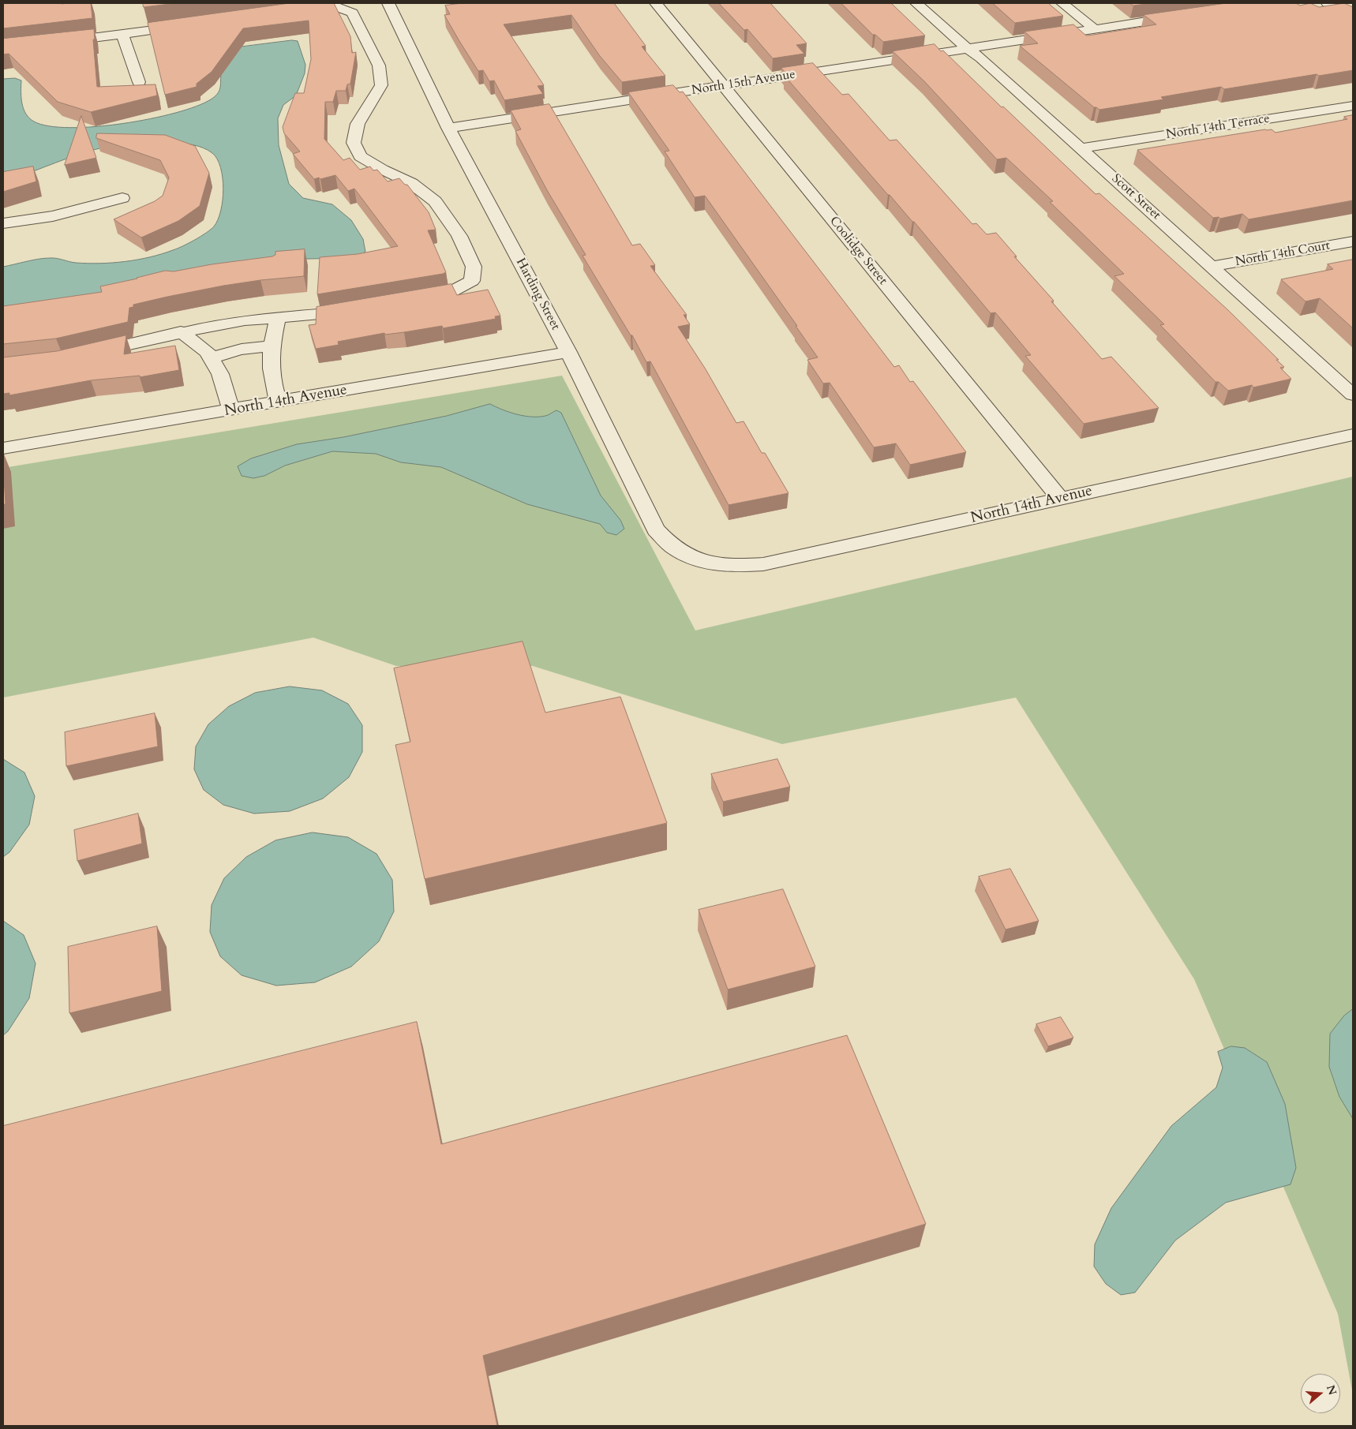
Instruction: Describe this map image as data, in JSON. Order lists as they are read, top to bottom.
{
  "streets": {
    "street": [
      "North 15th Avenue",
      "North 14th Terrace",
      "Scott Street",
      "Coolidge Street",
      "North 14th Court",
      "Harding Street",
      "North 14th Avenue"
    ]
  },
  "crossings": [
    ["North 15th Avenue", "Scott Street"],
    ["North 15th Avenue", "Coolidge Street"],
    ["North 15th Avenue", "Harding Street"],
    ["North 14th Terrace", "Scott Street"],
    ["Scott Street", "North 14th Court"],
    ["Coolidge Street", "North 14th Avenue"],
    ["Harding Street", "North 14th Avenue"]
  ],
  "north": "right"
}
